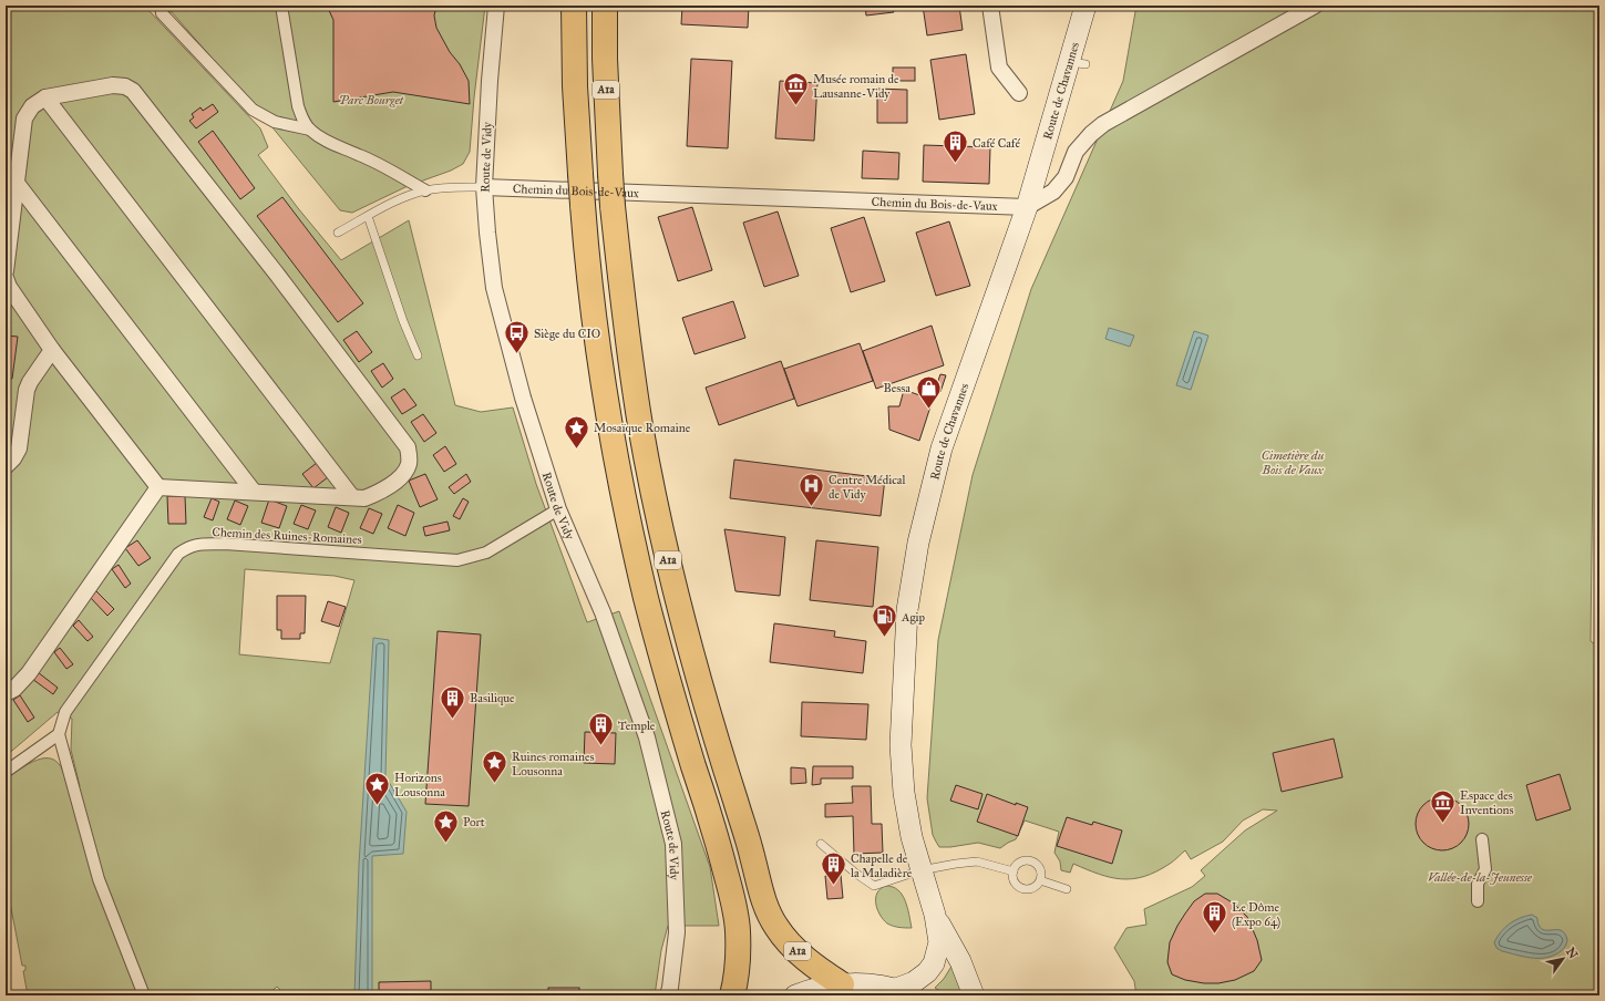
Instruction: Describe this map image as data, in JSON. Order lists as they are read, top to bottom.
{
  "streets": {
    "highway": ["A1a"],
    "main road": ["Route de Chavannes"],
    "street": ["Route de Vidy", "Chemin du Bois-de-Vaux", "Chemin des Ruines-Romaines"]
  },
  "crossings": [
    ["Route de Chavannes", "Chemin du Bois-de-Vaux"],
    ["Route de Vidy", "Chemin du Bois-de-Vaux"],
    ["Route de Vidy", "Chemin des Ruines-Romaines"]
  ],
  "parks": ["Parc Bourget", "Cimetière du Bois de Vaux", "Vallée-de-la-Jeunesse"],
  "places": {
    "museum": ["Musée romain de Lausanne-Vidy", "Espace des Inventions"],
    "building": [
      "Café Café",
      "Basilique",
      "Temple",
      "Chapelle de la Maladière",
      "Le Dôme (Expo 64)"
    ],
    "bus stop": ["Siège du CIO"],
    "shop": ["Bessa"],
    "place": [
      "Mosaïque Romaine",
      "Ruines romaines Lousonna",
      "Horizons Lousonna",
      "Port"
    ],
    "hospital": ["Centre Médical de Vidy"],
    "fuel station": ["Agip"]
  },
  "north": "top right"
}
